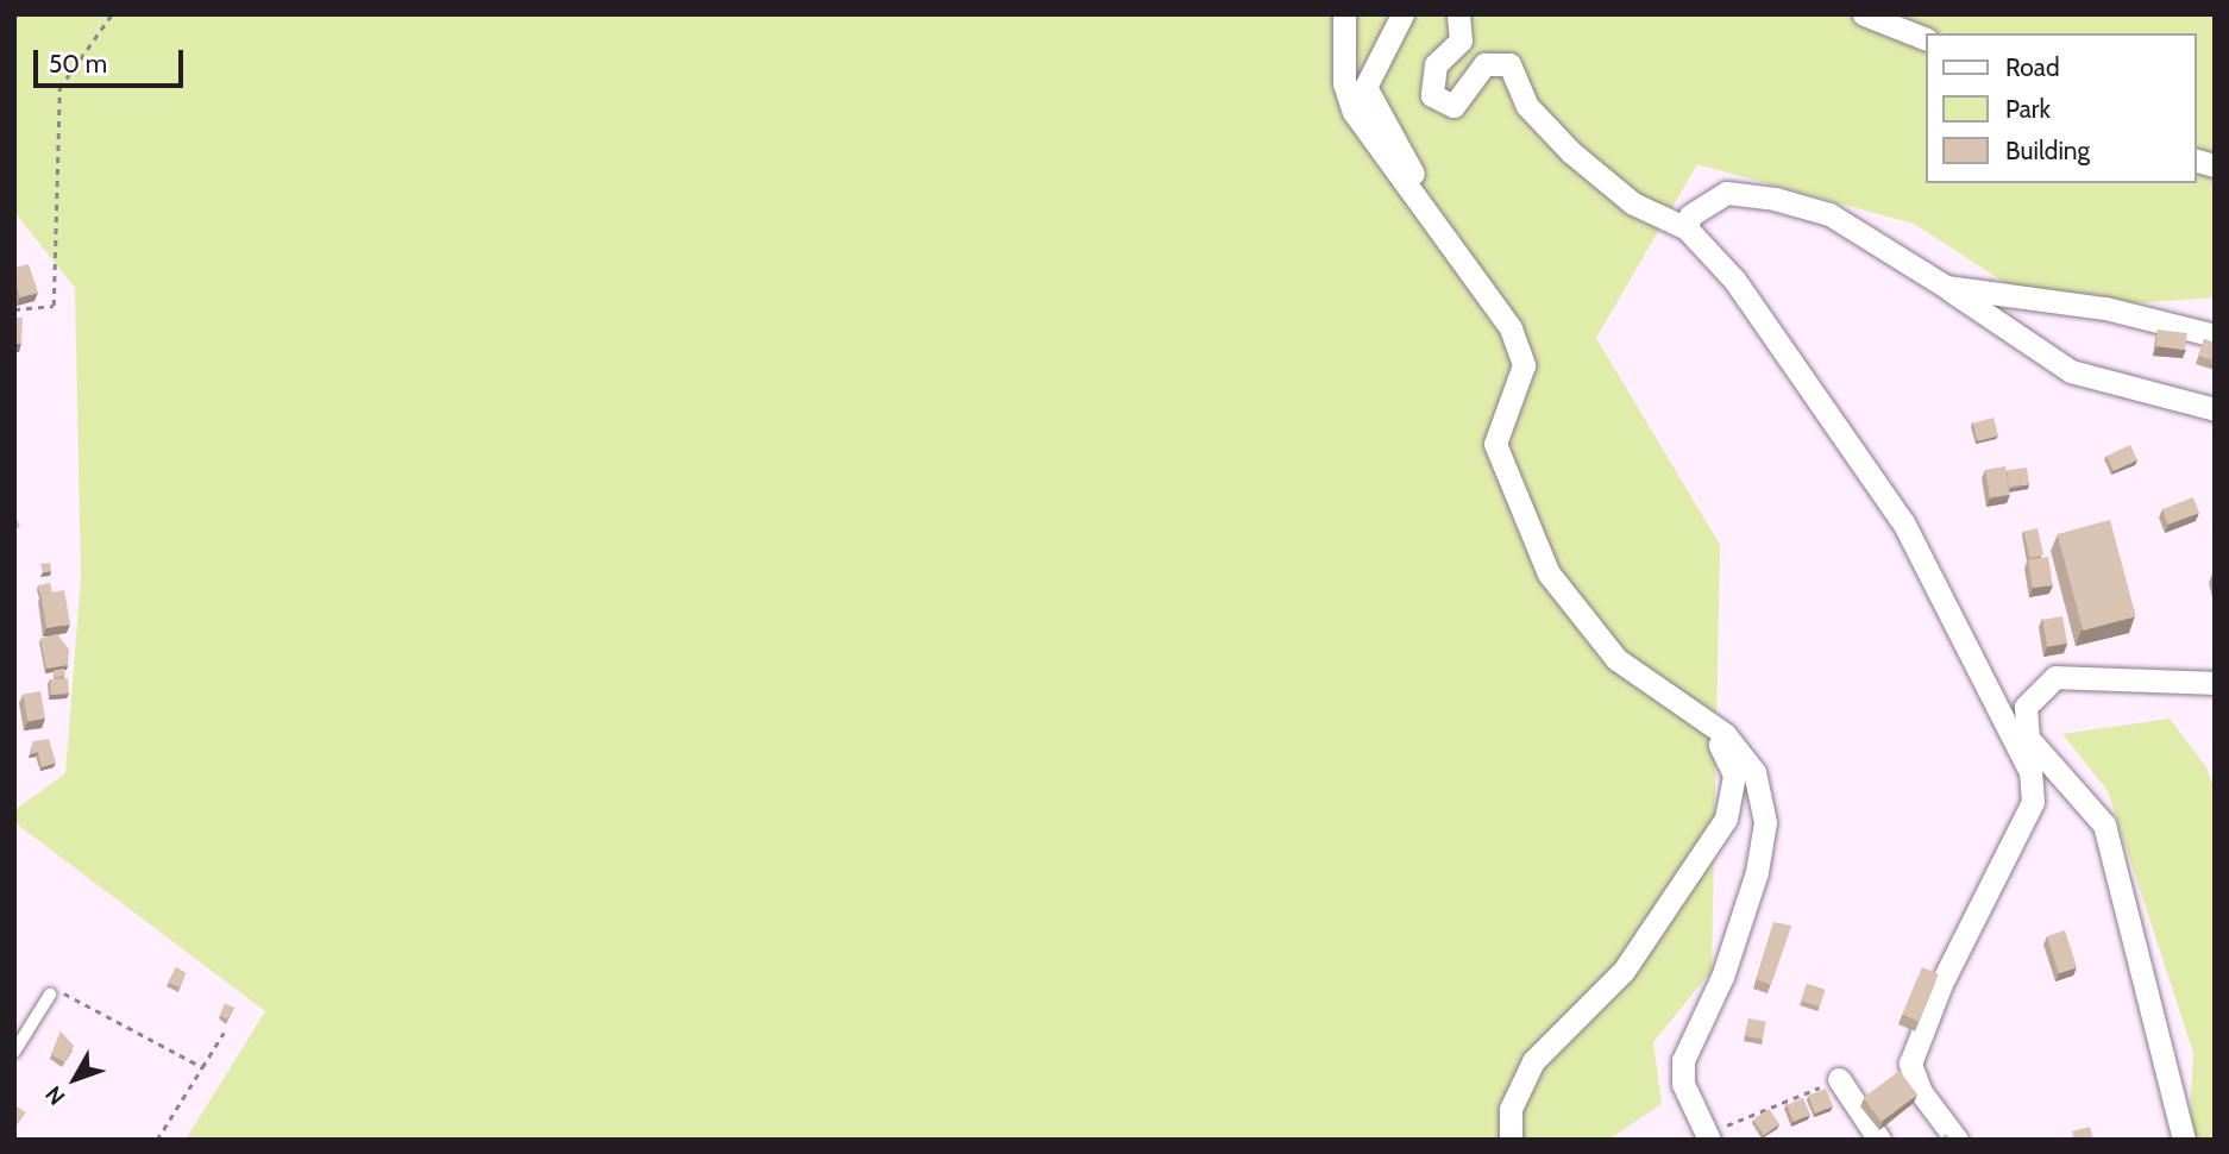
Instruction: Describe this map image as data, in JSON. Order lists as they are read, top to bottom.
{
  "legend": ["Road", "Park", "Building"],
  "scale_bar": "50 m",
  "north": "bottom left"
}
